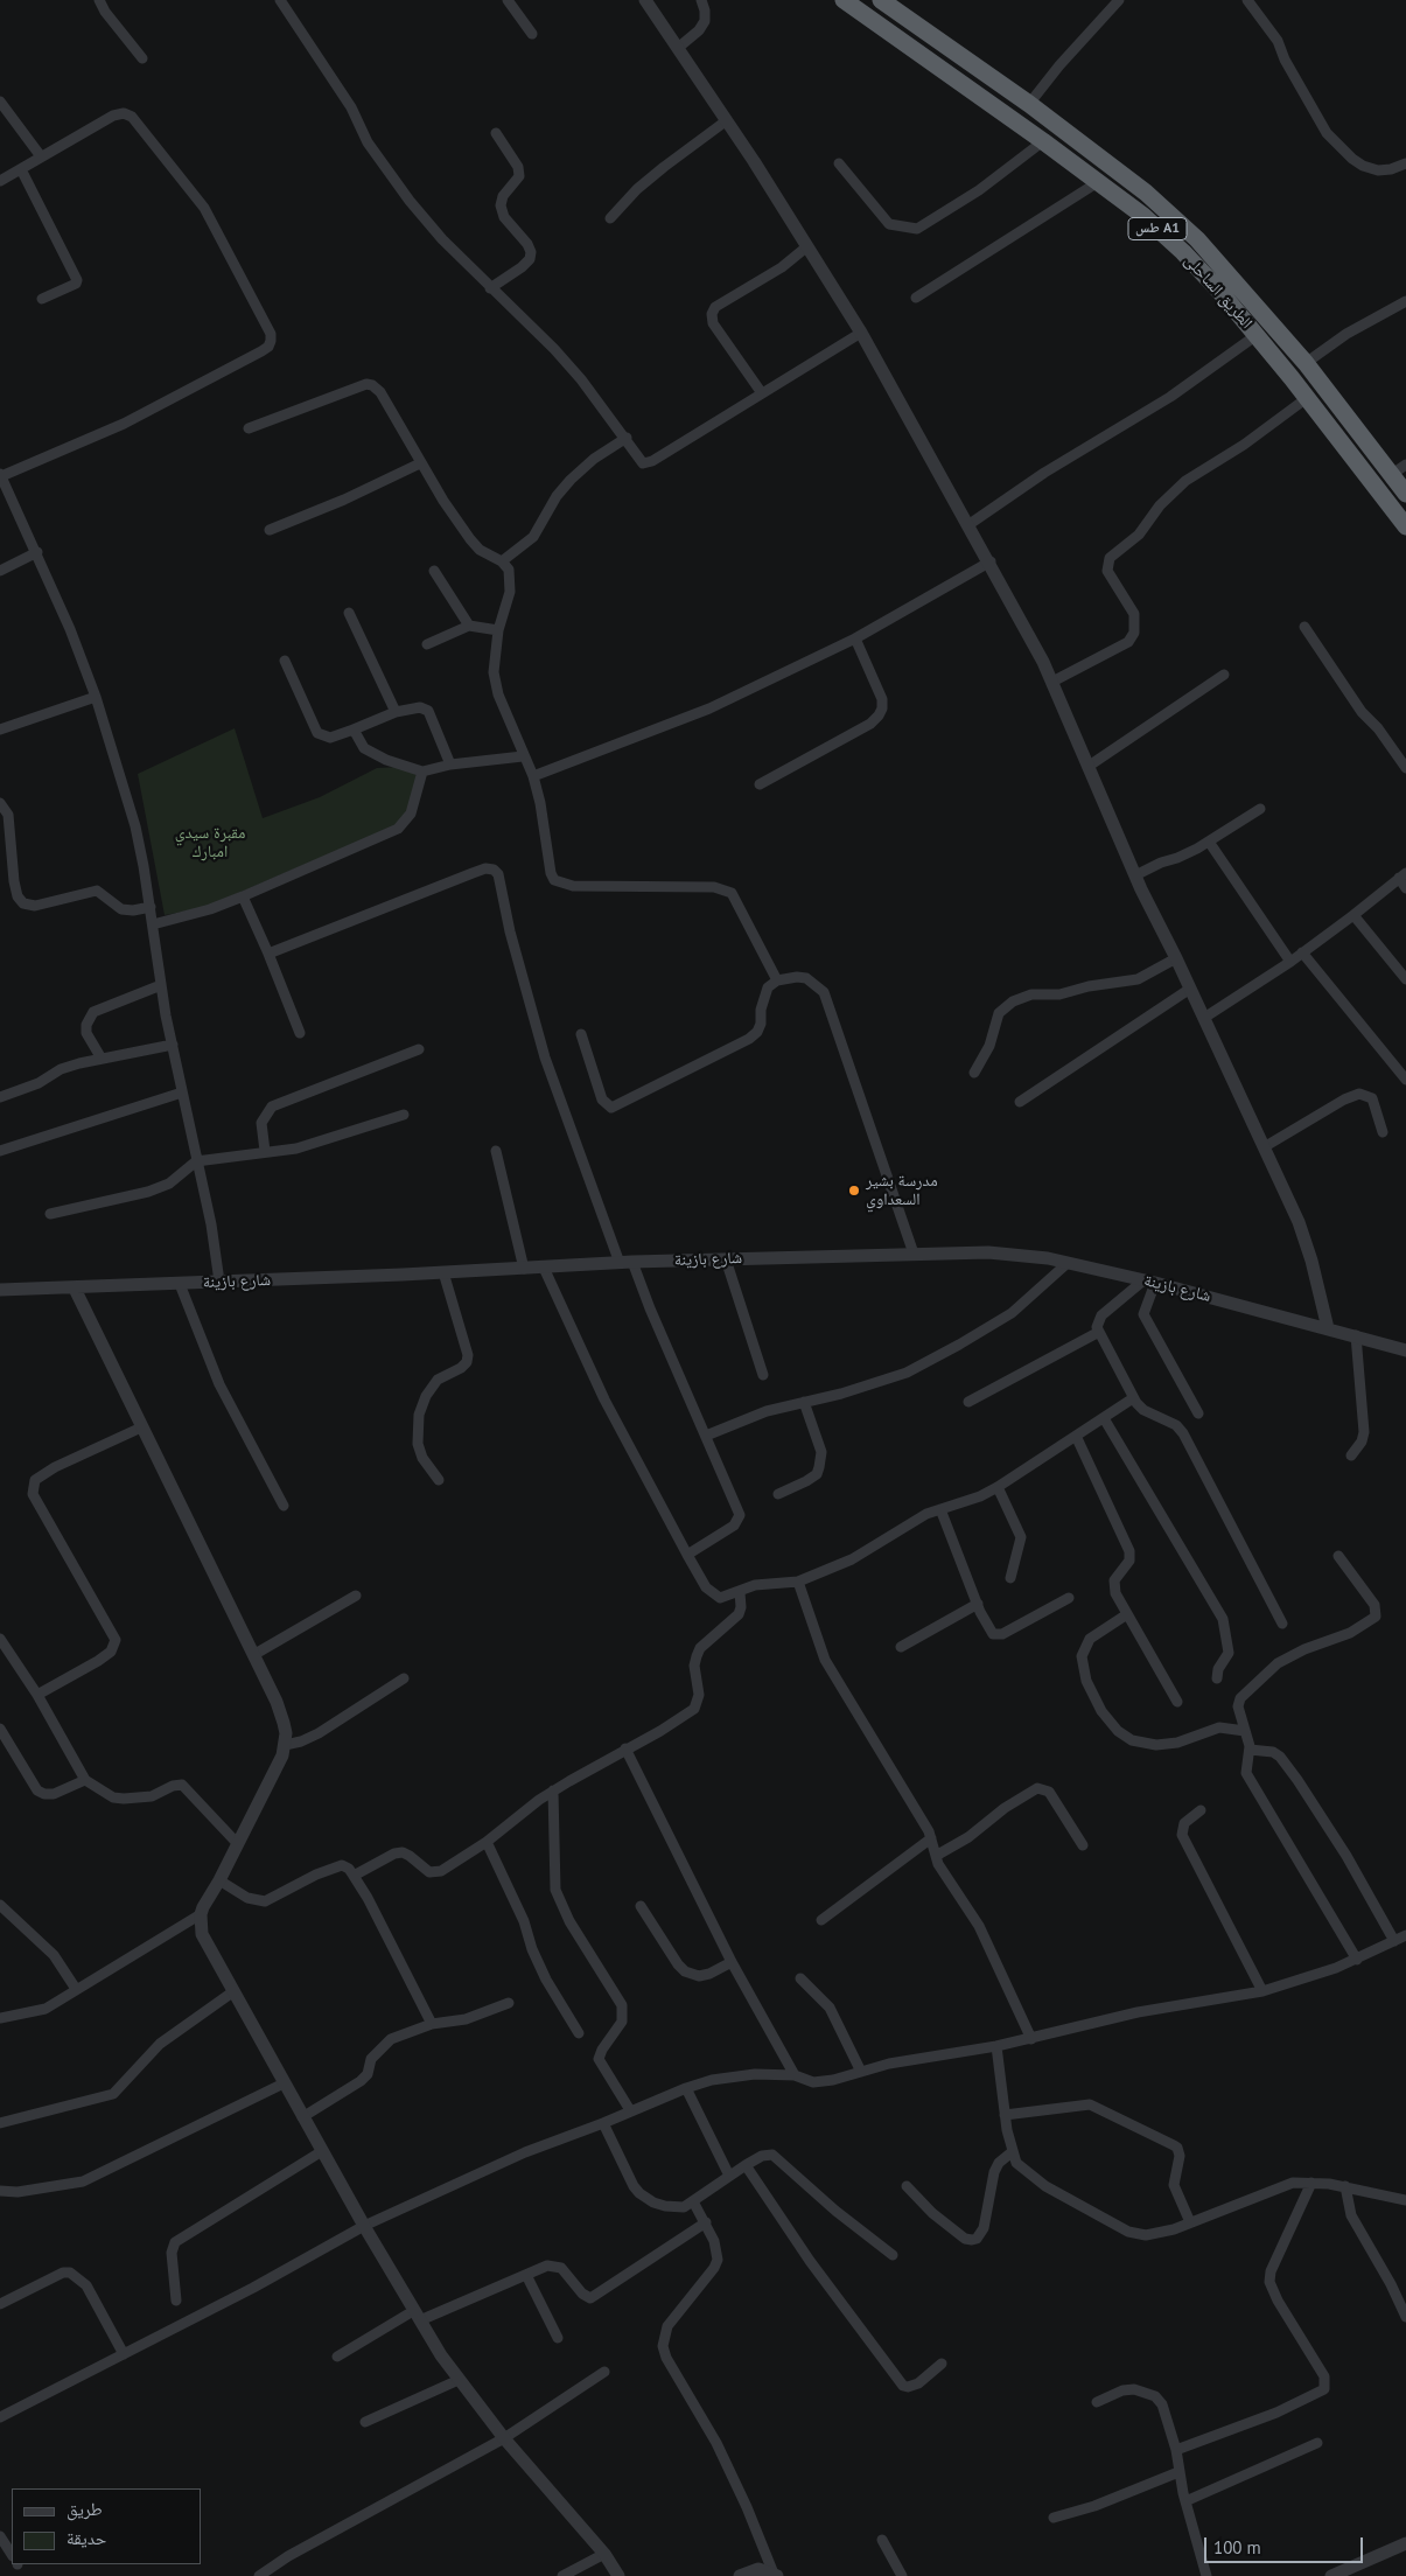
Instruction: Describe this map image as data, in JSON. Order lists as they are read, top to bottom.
{
  "streets": {
    "highway": ["طس A1", "الطريق الساحلى"],
    "street": ["شارع بازينة"]
  },
  "parks": ["مقبرة سيدي امبارك"],
  "places": ["مدرسة بشير السعداوي"],
  "legend": ["طريق", "حديقة"],
  "scale_bar": "100 m"
}
